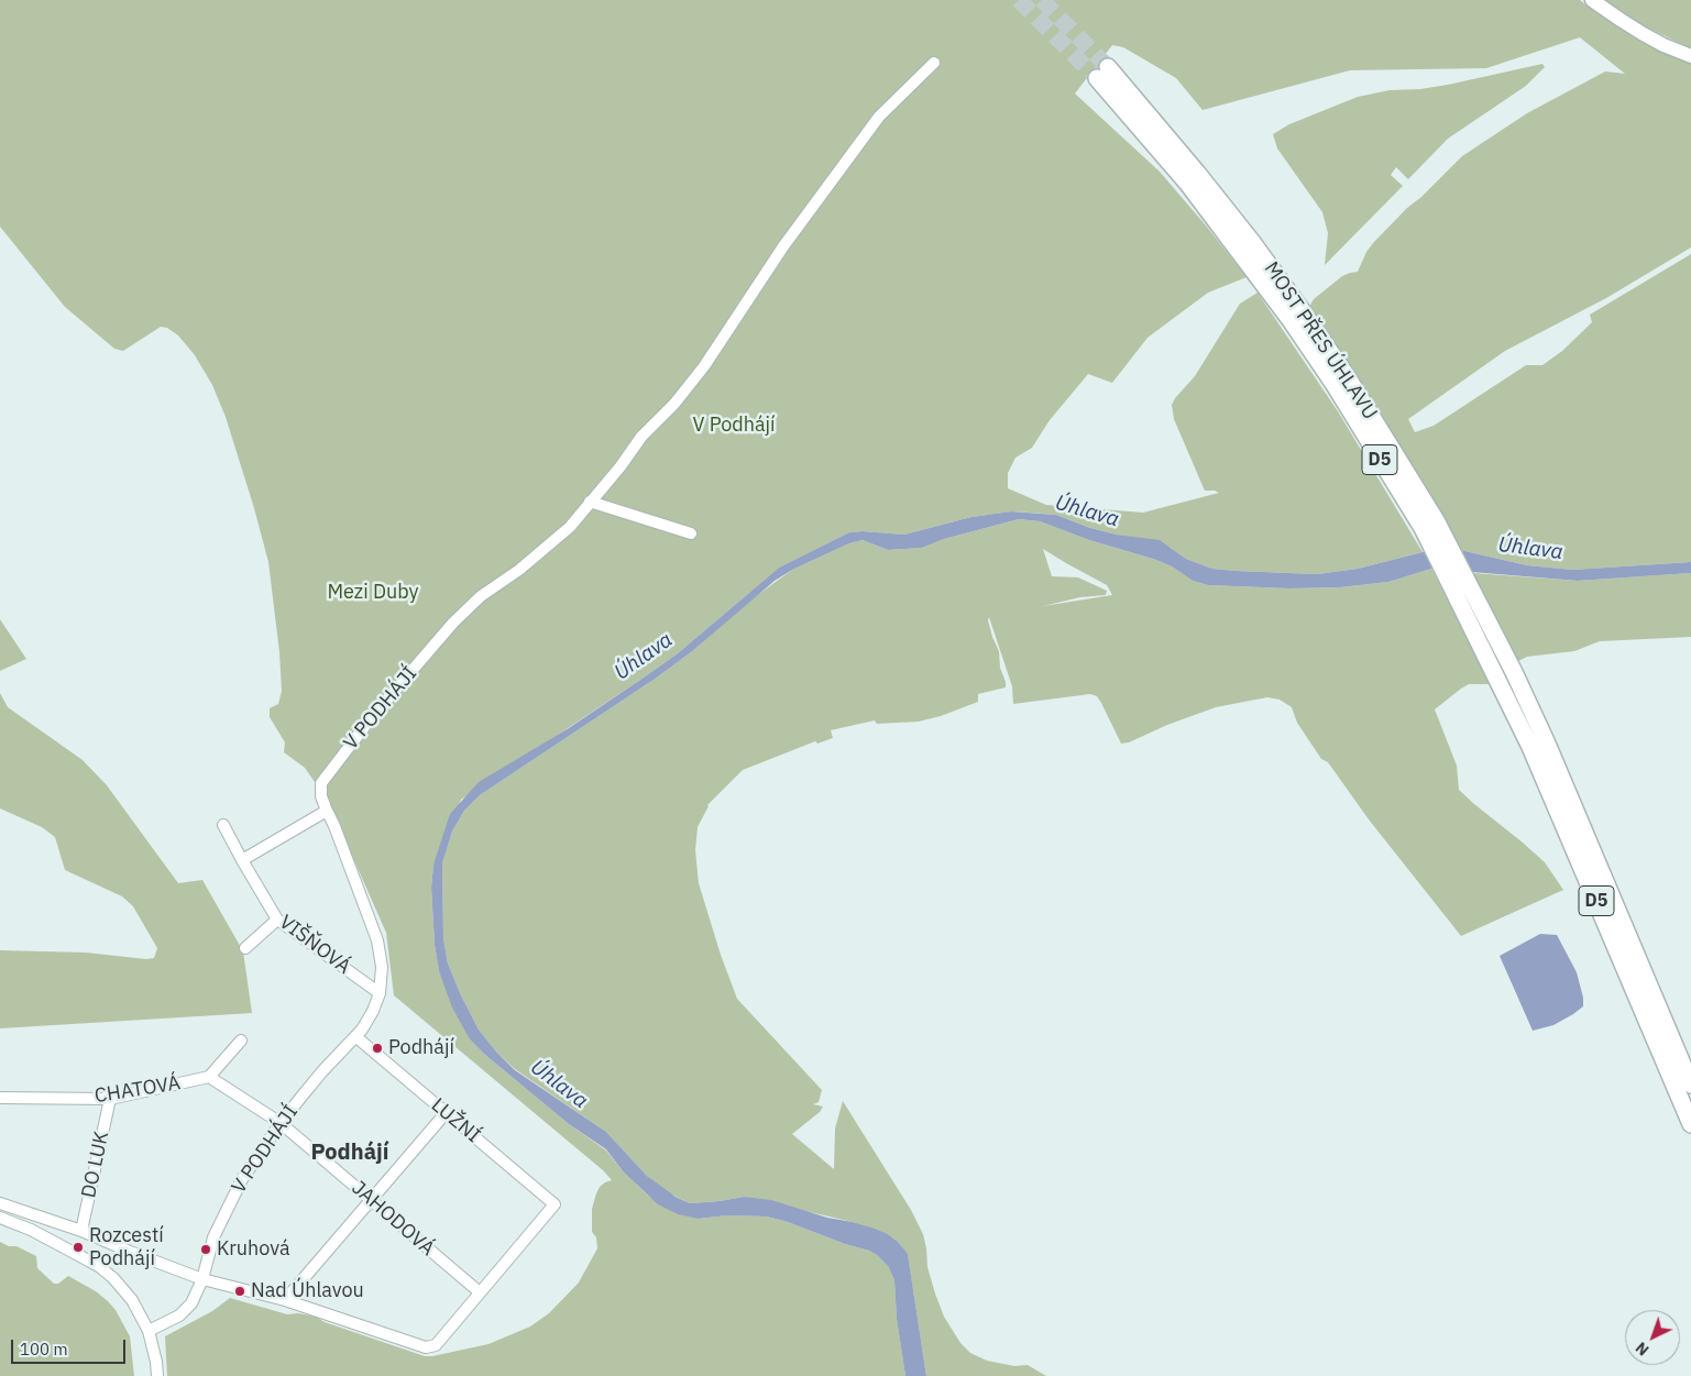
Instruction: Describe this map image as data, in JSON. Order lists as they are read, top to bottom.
{
  "streets": {
    "highway": ["MOST PŘES ÚHLAVU", "D5"],
    "street": [
      "V PODHÁJÍ",
      "VIŠŇOVÁ",
      "CHATOVÁ",
      "LUŽNÍ",
      "DO LUK",
      "JAHODOVÁ"
    ]
  },
  "crossings": [
    ["MOST PŘES ÚHLAVU", "D5"],
    ["V PODHÁJÍ", "VIŠŇOVÁ"],
    ["V PODHÁJÍ", "LUŽNÍ"],
    ["V PODHÁJÍ", "JAHODOVÁ"],
    ["CHATOVÁ", "DO LUK"],
    ["LUŽNÍ", "JAHODOVÁ"]
  ],
  "districts": ["Podhájí"],
  "water": ["Úhlava"],
  "parks": ["V Podhájí", "Mezi Duby"],
  "places": [
    "Podhájí",
    "Rozcestí Podhájí",
    "Kruhová",
    "Nad Úhlavou"
  ],
  "scale_bar": "100 m",
  "north": "bottom left"
}
